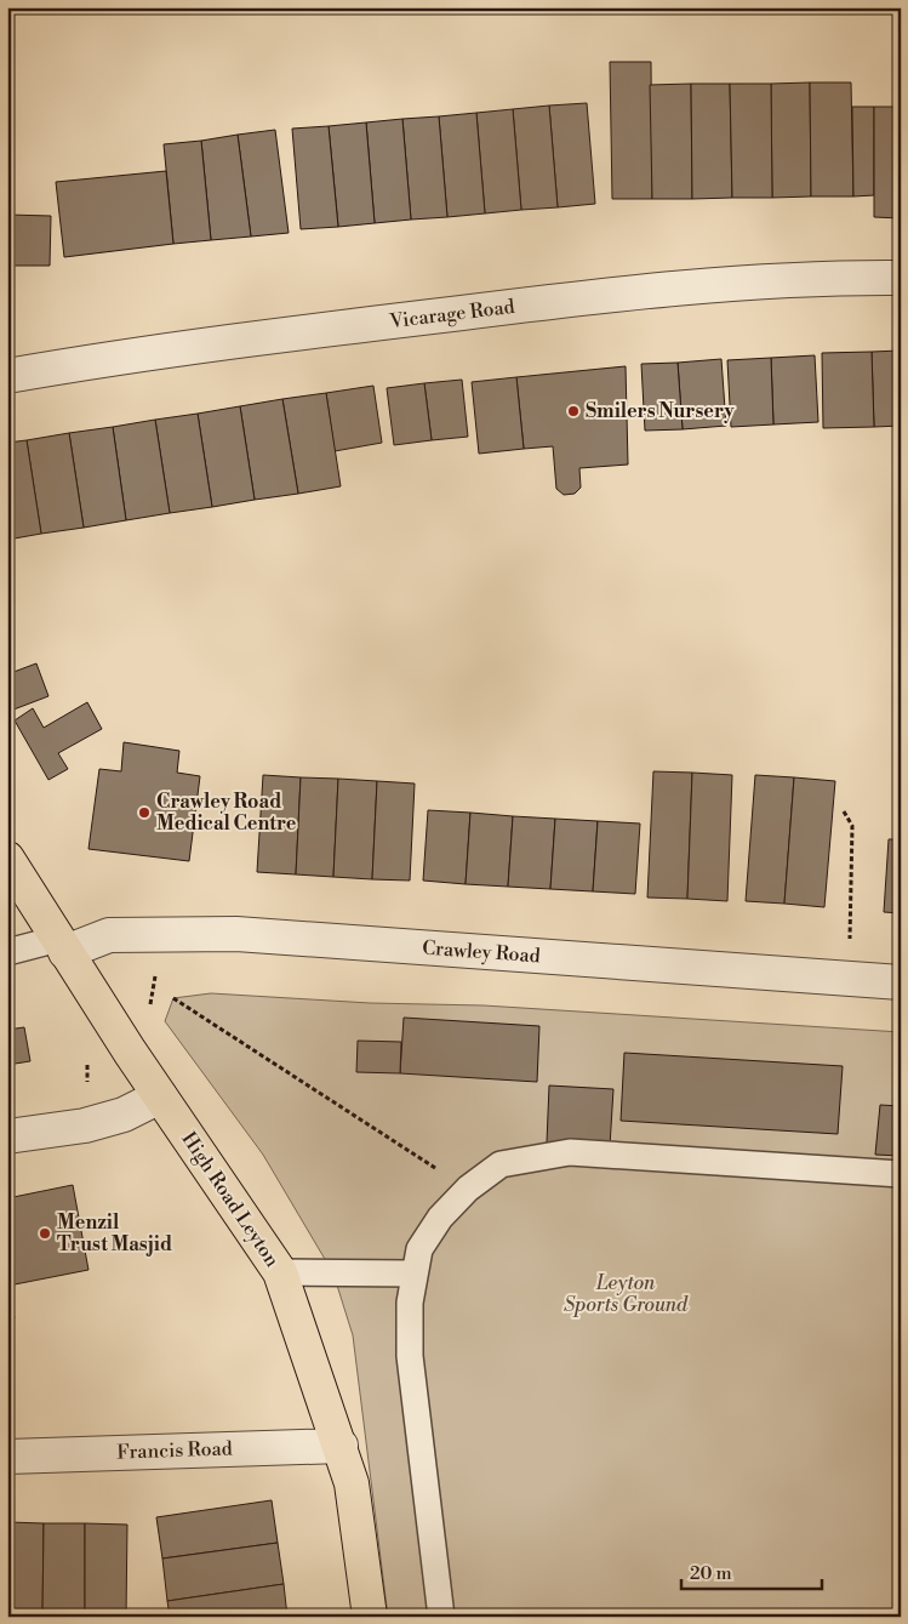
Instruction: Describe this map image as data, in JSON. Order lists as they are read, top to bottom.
{
  "streets": {
    "main road": ["High Road Leyton"],
    "street": ["Vicarage Road", "Crawley Road", "Francis Road"]
  },
  "crossings": [
    ["Crawley Road", "High Road Leyton"],
    ["High Road Leyton", "Francis Road"]
  ],
  "parks": ["Leyton Sports Ground"],
  "places": ["Smilers Nursery", "Crawley Road Medical Centre", "Menzil Trust Masjid"],
  "scale_bar": "20 m"
}
